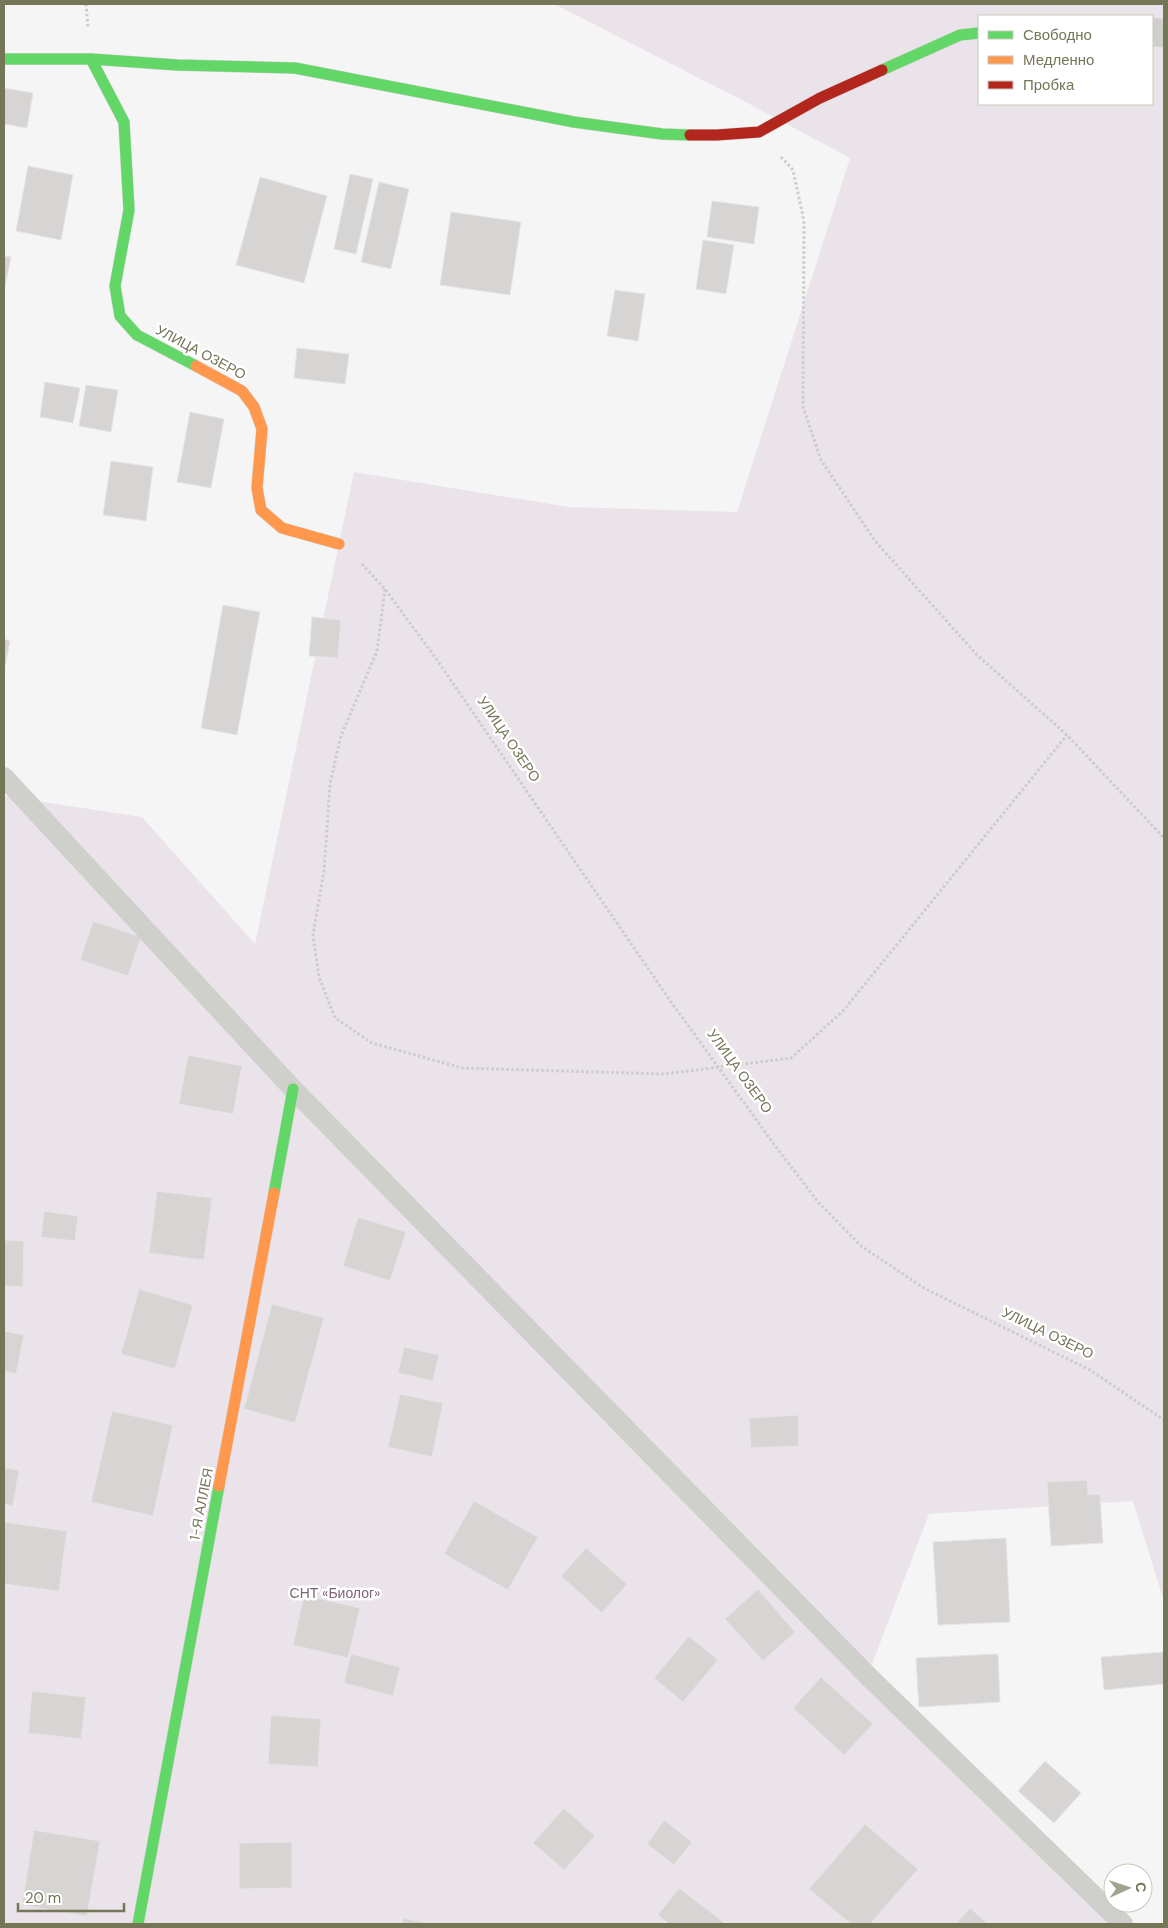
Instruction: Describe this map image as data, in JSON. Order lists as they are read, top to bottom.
{
  "streets": {
    "street": ["УЛИЦА ОЗЕРО", "1-Я АЛЛЕЯ"]
  },
  "parks": ["СНТ «Биолог»"],
  "legend": ["Свободно", "Медленно", "Пробка"],
  "scale_bar": "20 m",
  "north": "right"
}
